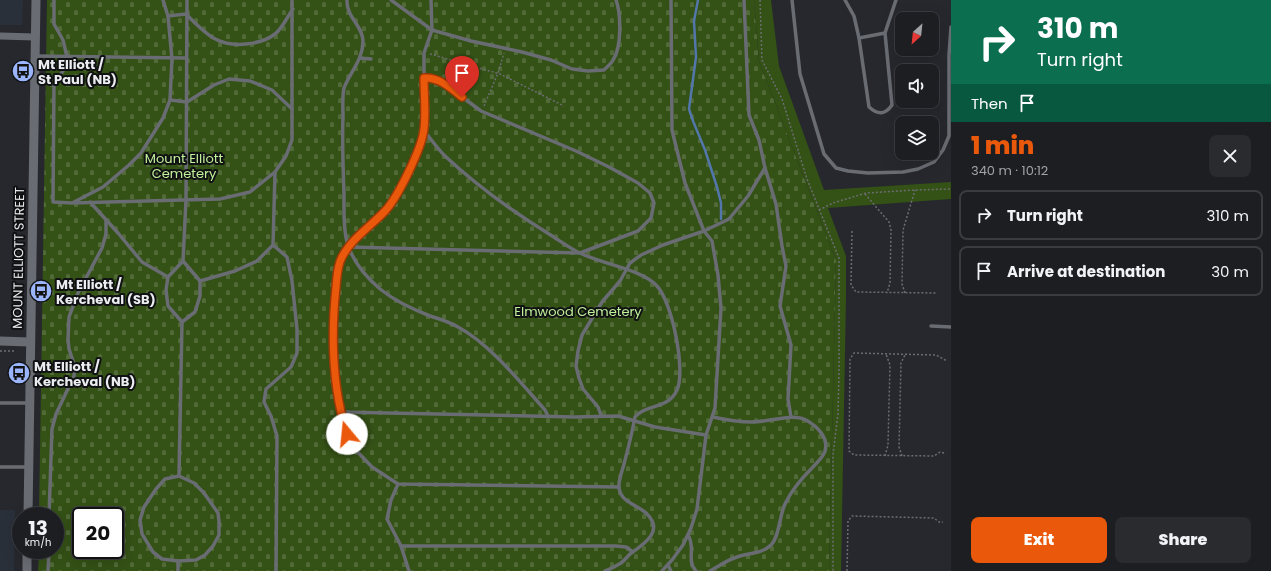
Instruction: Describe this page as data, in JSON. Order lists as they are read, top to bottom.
{
  "streets": {
    "main road": ["MOUNT ELLIOTT STREET"]
  },
  "parks": ["Mount Elliott Cemetery", "Elmwood Cemetery"],
  "places": {
    "bus stop": ["Mt Elliott / St Paul (NB)", "Mt Elliott / Kercheval (SB)", "Mt Elliott / Kercheval (NB)"]
  },
  "north": "bottom left",
  "page": {
    "turn": ["310 m", "Turn right"],
    "then": "Then",
    "heading": ["1 min", "340 m · 10:12"],
    "list": [
      {
        "name": "Turn right",
        "value": "310 m"
      },
      {
        "name": "Arrive at destination",
        "value": "30 m"
      }
    ],
    "speed": "13 km/h",
    "limit": "20",
    "buttons": ["Exit", "Share"]
  }
}
